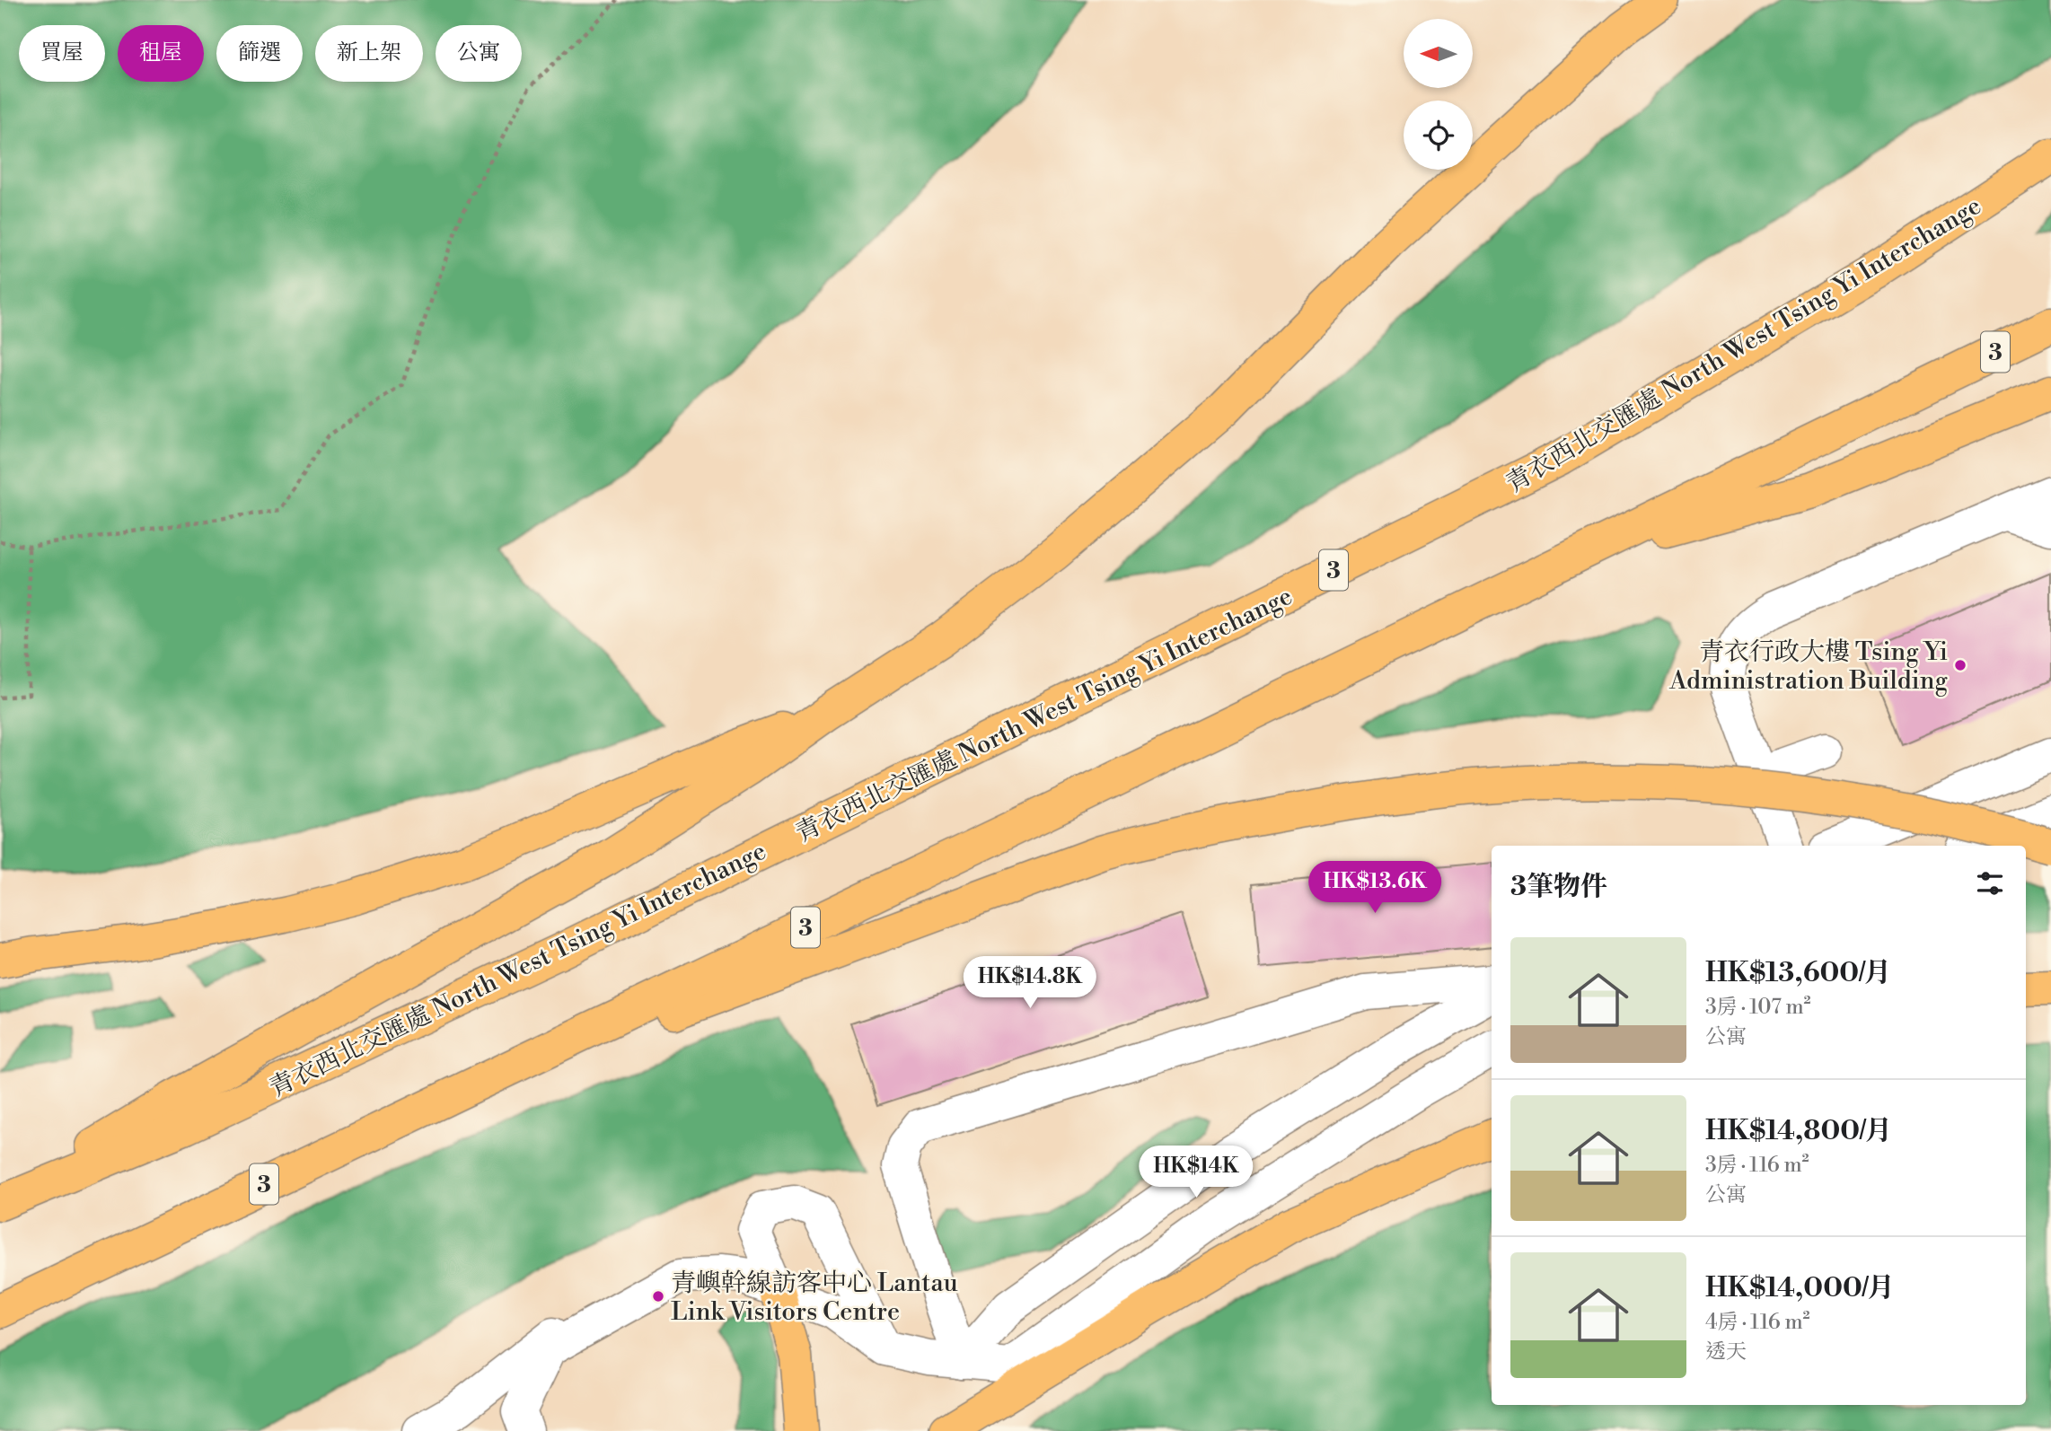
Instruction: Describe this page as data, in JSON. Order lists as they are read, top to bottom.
{
  "streets": {
    "highway": ["青衣西北交匯處 North West Tsing Yi Interchange", "3"]
  },
  "places": ["青衣行政大樓 Tsing Yi Administration Building", "青嶼幹線訪客中心 Lantau Link Visitors Centre"],
  "north": "left",
  "page": {
    "chip": [
      "買屋",
      "租屋",
      "篩選",
      "新上架",
      "公寓"
    ],
    "heading": "3筆物件",
    "price": ["HK$13.6K", "HK$14.8K", "HK$14K"],
    "list": [
      {
        "name": "HK$13,600/月",
        "note": "3房 · 107 m² · 公寓"
      },
      {
        "name": "HK$14,800/月",
        "note": "3房 · 116 m² · 公寓"
      },
      {
        "name": "HK$14,000/月",
        "note": "4房 · 116 m² · 透天"
      }
    ]
  }
}
